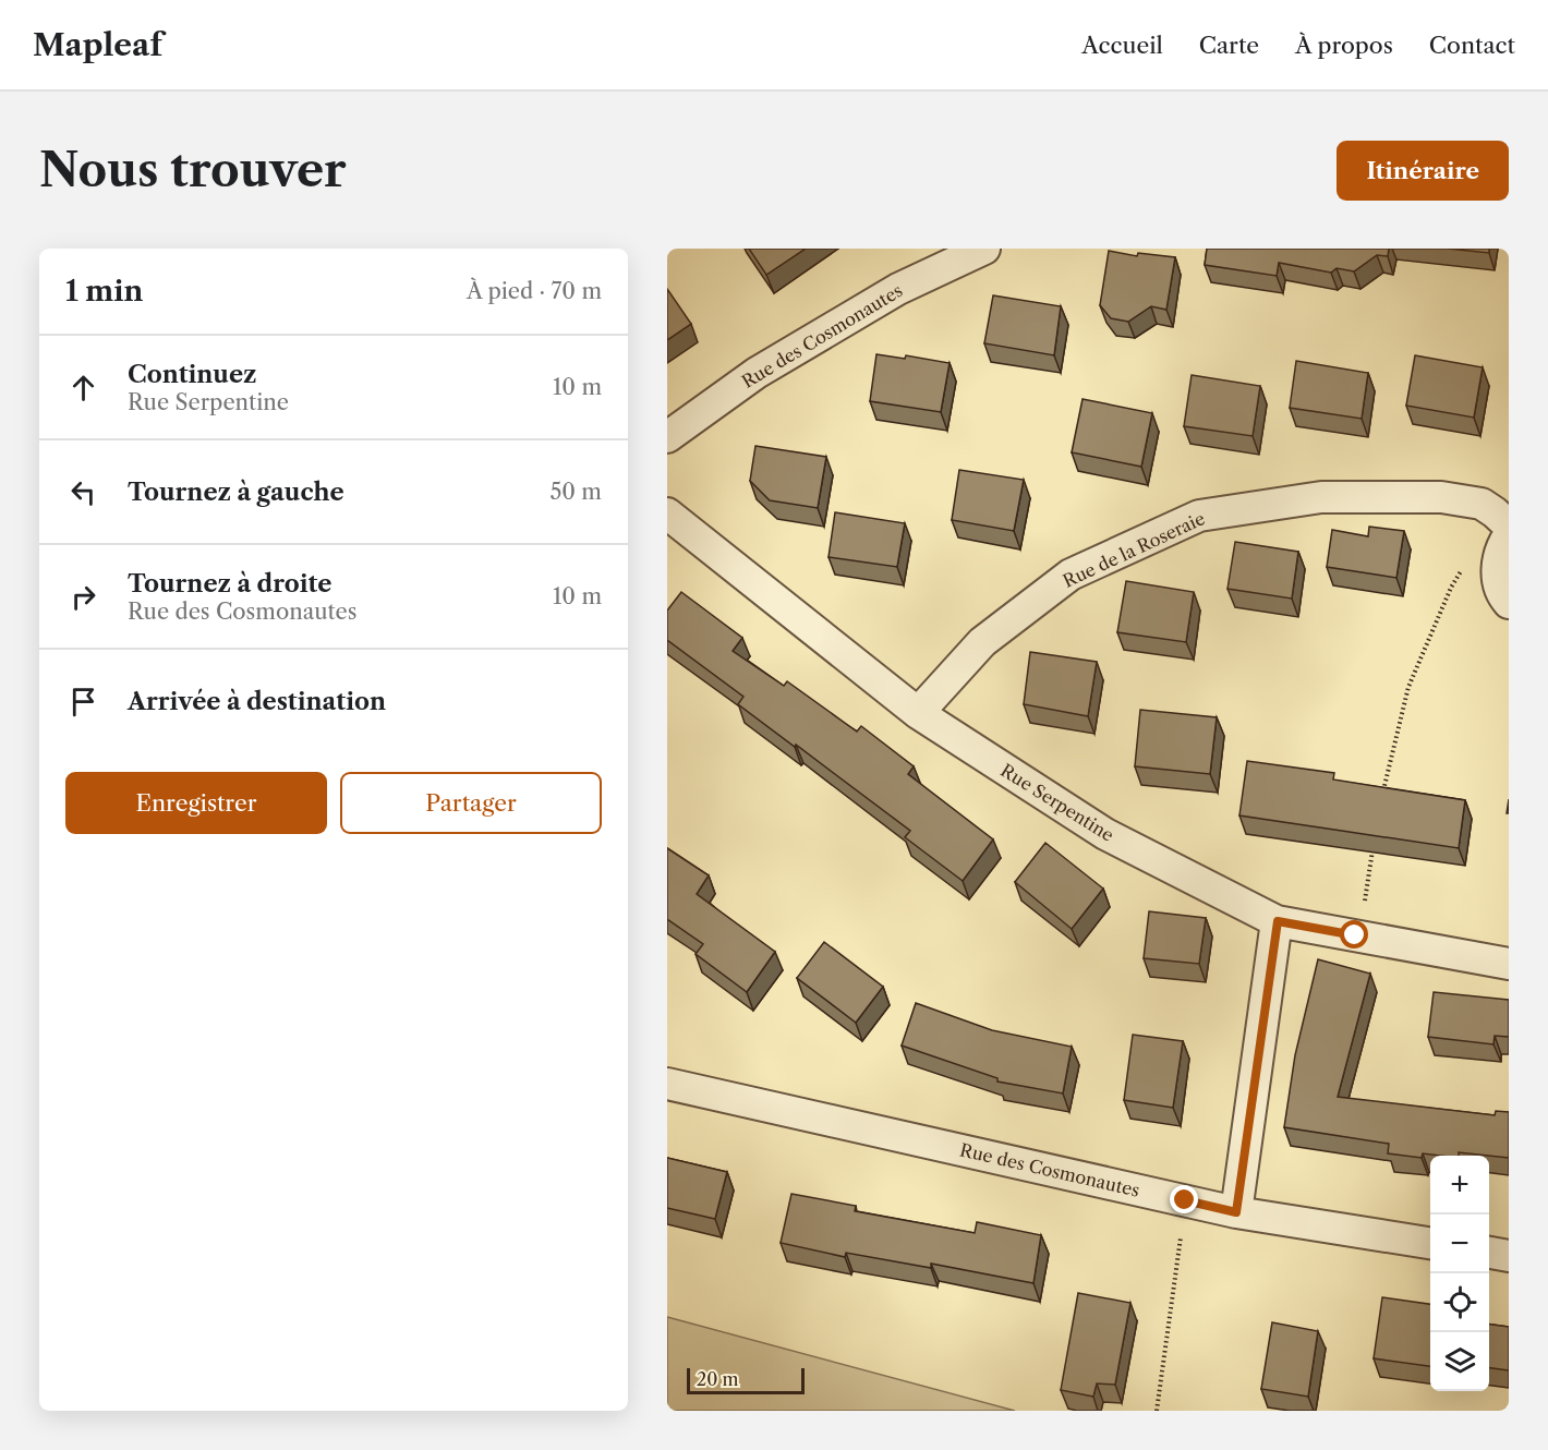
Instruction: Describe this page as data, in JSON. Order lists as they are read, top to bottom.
{
  "streets": {
    "street": ["Rue des Cosmonautes", "Rue de la Roseraie", "Rue Serpentine"]
  },
  "crossings": [
    ["Rue de la Roseraie", "Rue Serpentine"]
  ],
  "scale_bar": "20 m",
  "page": {
    "header": "Mapleaf",
    "nav": [
      "Accueil",
      "Carte",
      "À propos",
      "Contact"
    ],
    "buttons": [
      "Itinéraire",
      ["Enregistrer", "Partager"]
    ],
    "title": "Nous trouver",
    "heading": ["1 min", "À pied · 70 m"],
    "list": [
      ["Continuez", "Rue Serpentine", "10 m"],
      ["Tournez à gauche", "50 m"],
      ["Tournez à droite", "Rue des Cosmonautes", "10 m"],
      "Arrivée à destination"
    ],
    "map_buttons": ["+", "−"],
    "scale": "20 m"
  }
}
